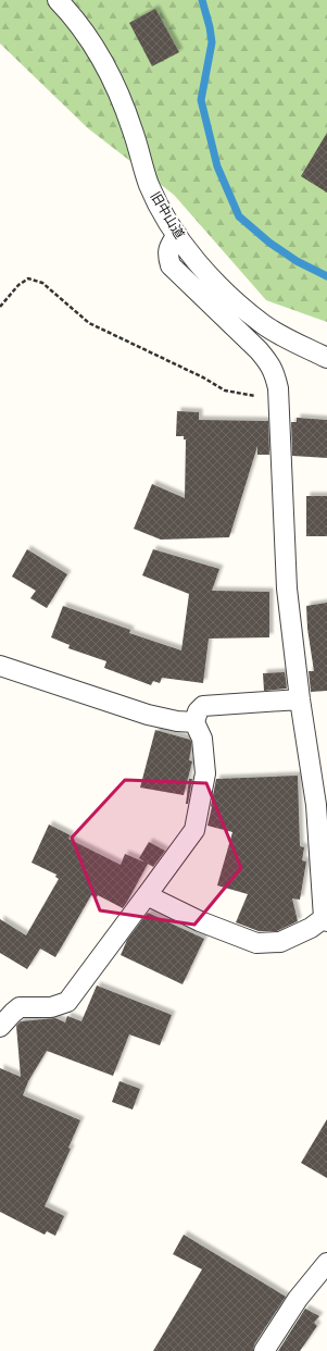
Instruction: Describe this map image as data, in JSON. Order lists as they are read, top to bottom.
{
  "streets": {
    "street": ["旧中山道"]
  }
}
